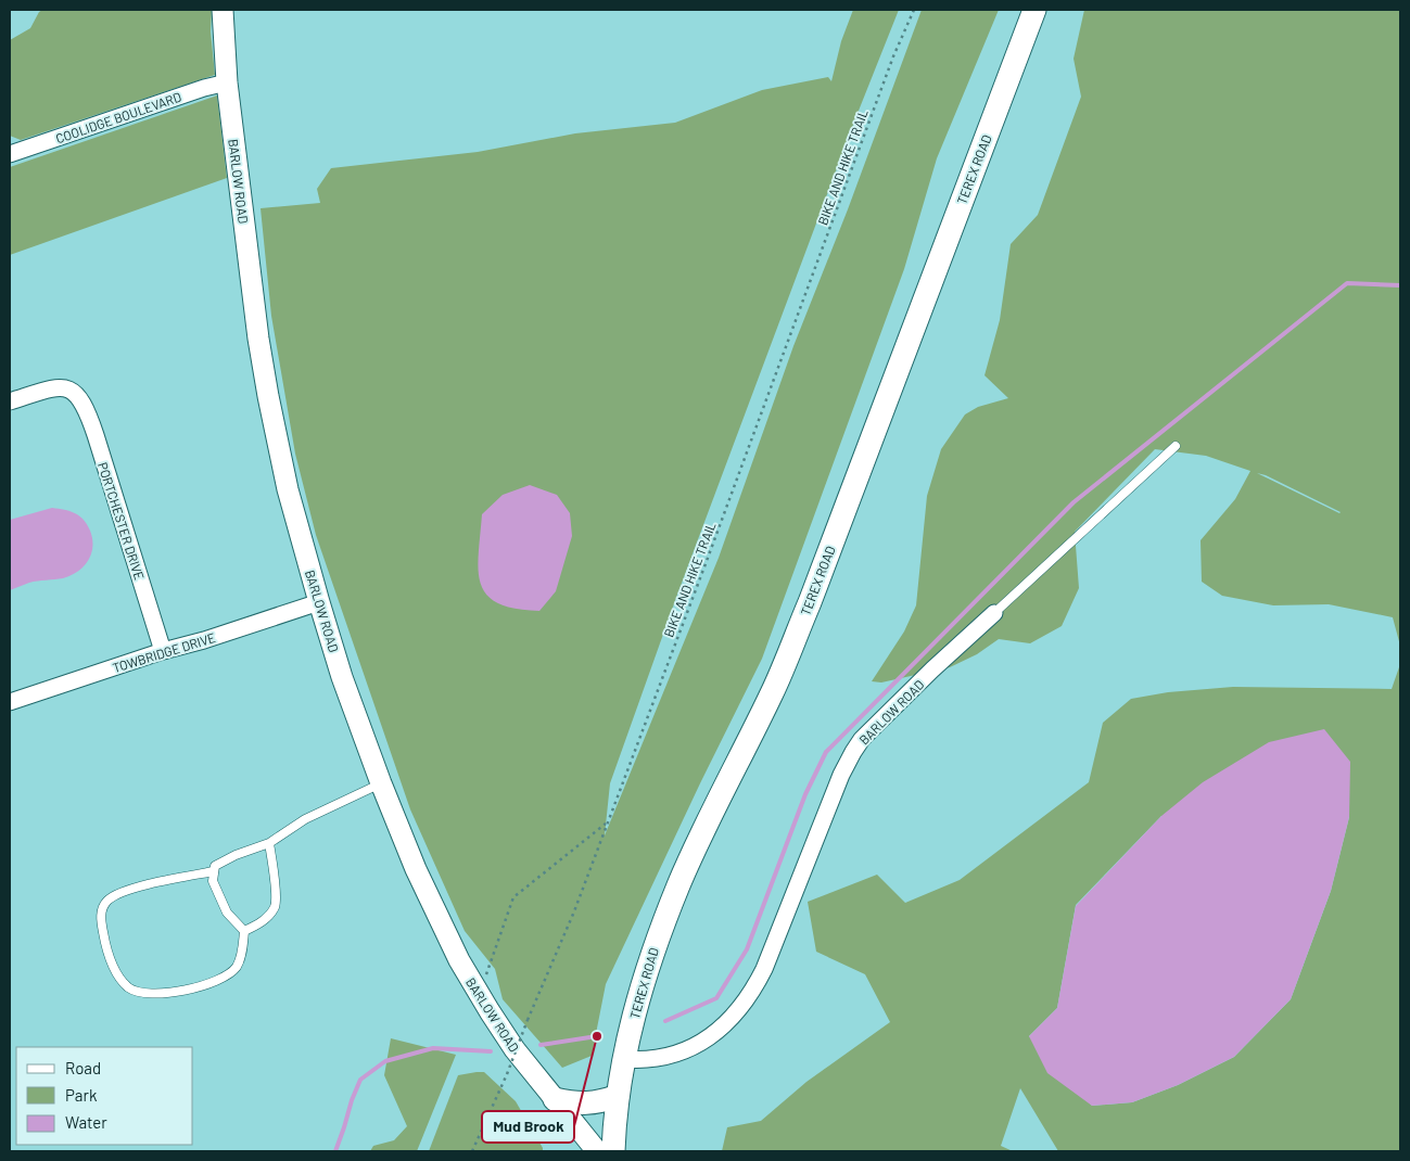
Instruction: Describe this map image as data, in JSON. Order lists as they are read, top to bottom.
{
  "streets": {
    "main road": ["TEREX ROAD"],
    "street": [
      "COOLIDGE BOULEVARD",
      "BARLOW ROAD",
      "PORTCHESTER DRIVE",
      "TOWBRIDGE DRIVE"
    ],
    "path": ["BIKE AND HIKE TRAIL"]
  },
  "crossings": [
    ["COOLIDGE BOULEVARD", "BARLOW ROAD"],
    ["TEREX ROAD", "BARLOW ROAD"],
    ["BARLOW ROAD", "TOWBRIDGE DRIVE"],
    ["PORTCHESTER DRIVE", "TOWBRIDGE DRIVE"]
  ],
  "places": ["Mud Brook"],
  "legend": ["Road", "Park", "Water"]
}
